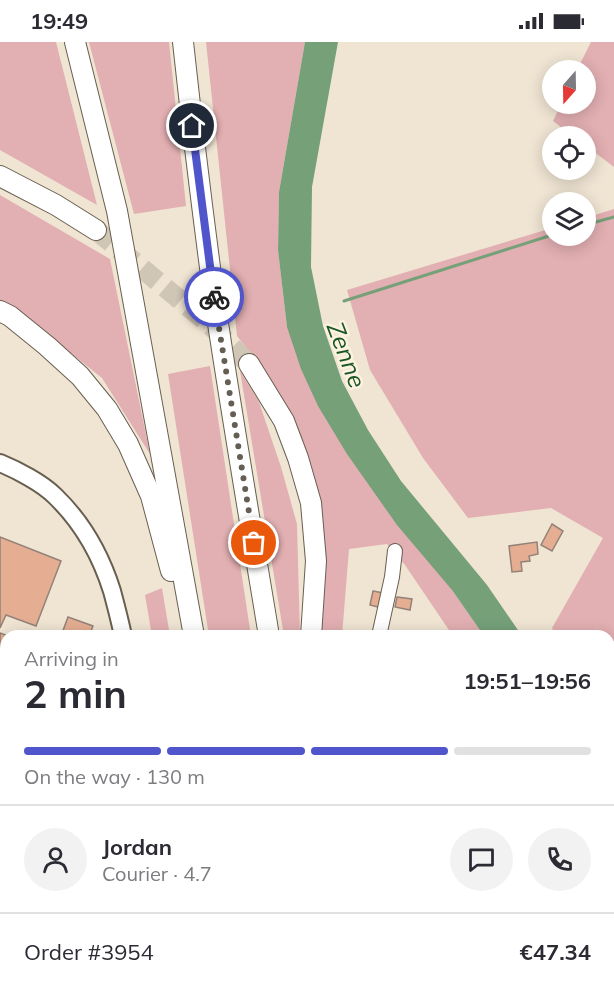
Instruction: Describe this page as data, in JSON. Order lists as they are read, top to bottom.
{
  "water": ["Zenne"],
  "north": "bottom",
  "page": {
    "status": "19:49",
    "heading": ["2 min", "Arriving in", "19:51–19:56"],
    "panel": [
      "Jordan",
      "Courier · 4.7",
      "Order #3954",
      "€47.34"
    ],
    "bar": "On the way · 130 m"
  }
}
